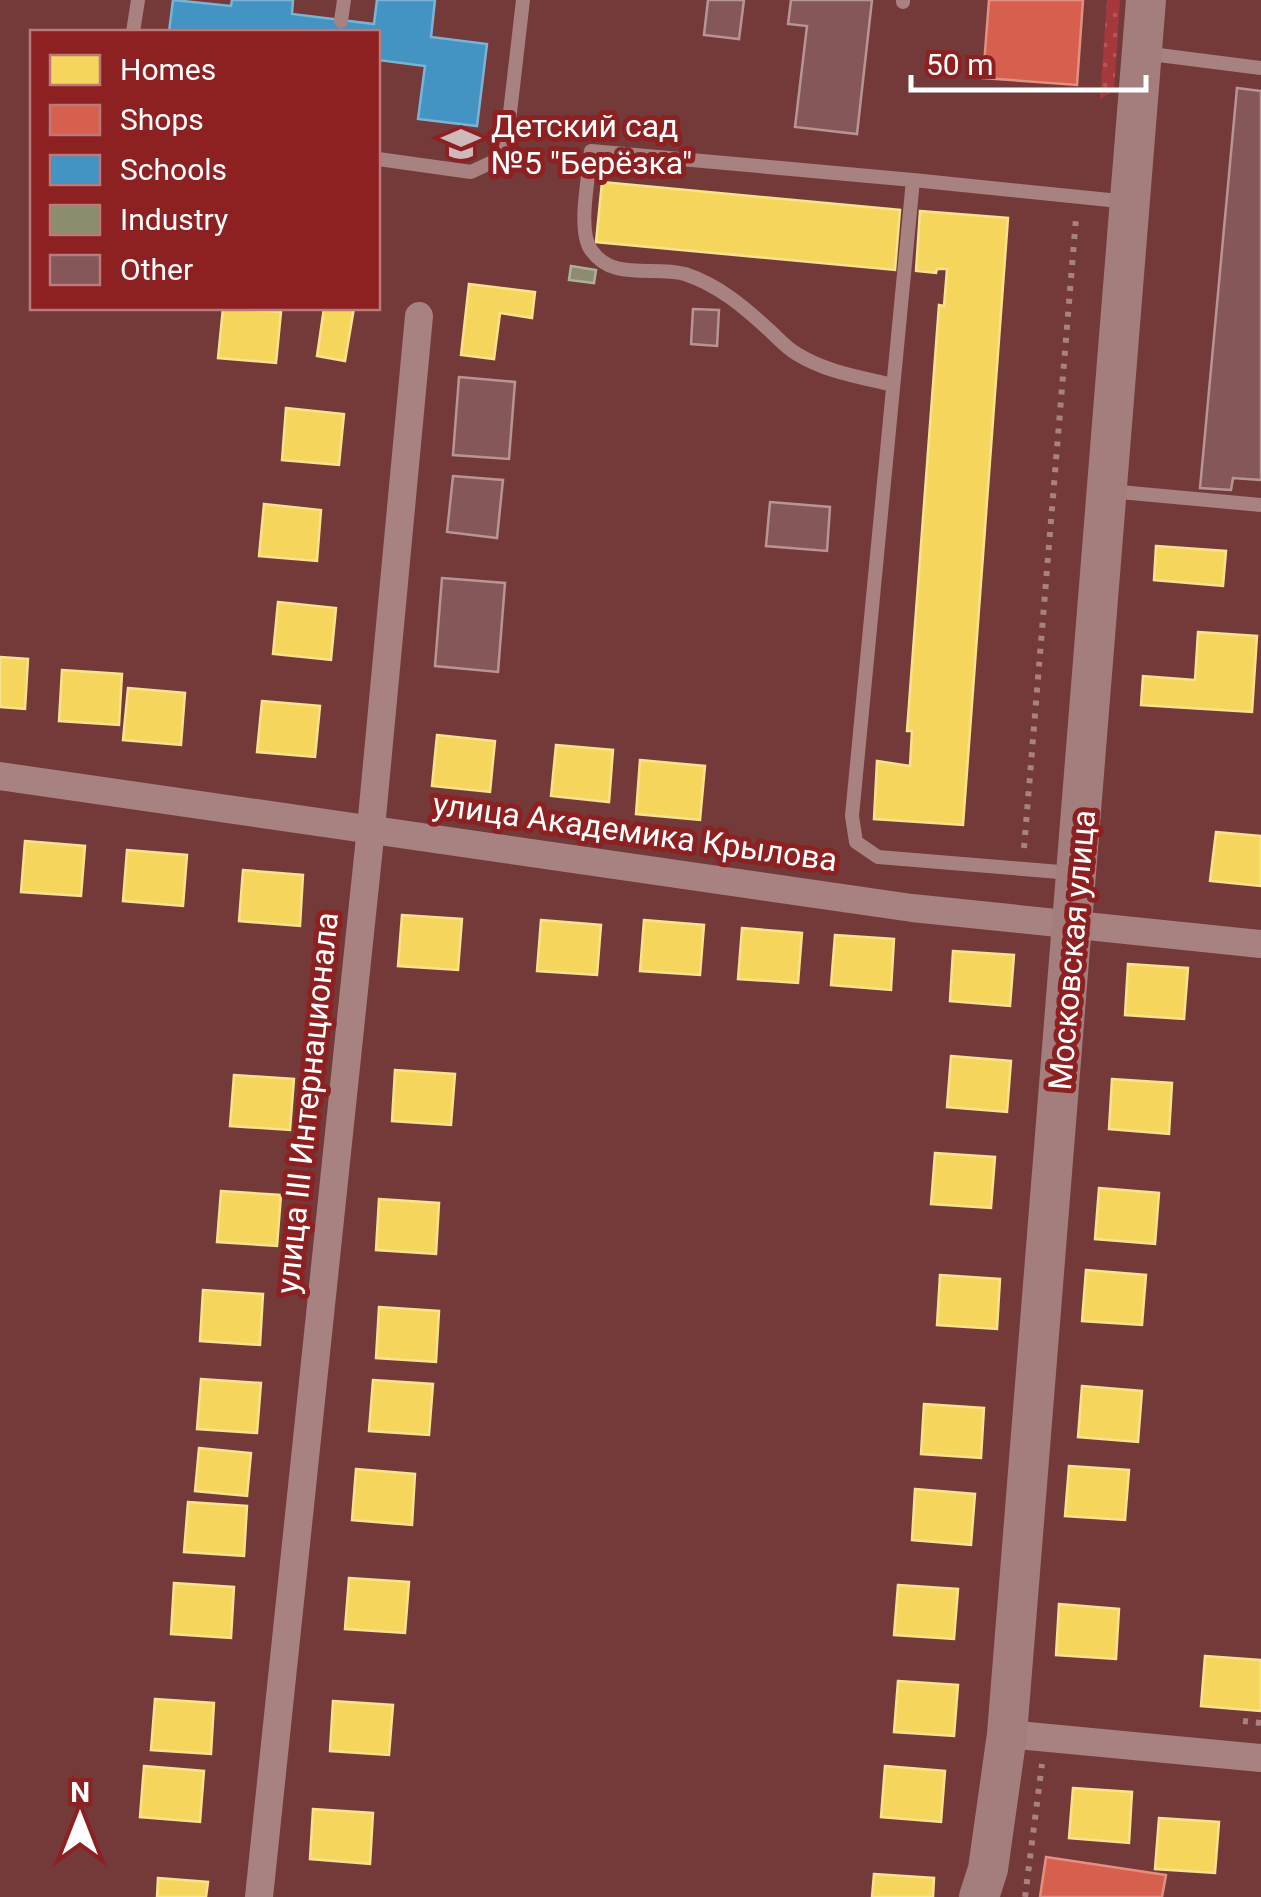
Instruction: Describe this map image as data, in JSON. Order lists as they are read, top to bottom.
{
  "streets": {
    "street": ["улица Академика Крылова", "Московская улица", "улица III Интернационала"]
  },
  "crossings": [
    ["улица Академика Крылова", "Московская улица"],
    ["улица Академика Крылова", "улица III Интернационала"]
  ],
  "places": {
    "school or university": ["Детский сад №5 \"Берёзка\""]
  },
  "legend": [
    "Homes",
    "Shops",
    "Schools",
    "Industry",
    "Other"
  ],
  "scale_bar": "50 m",
  "north": "top"
}
